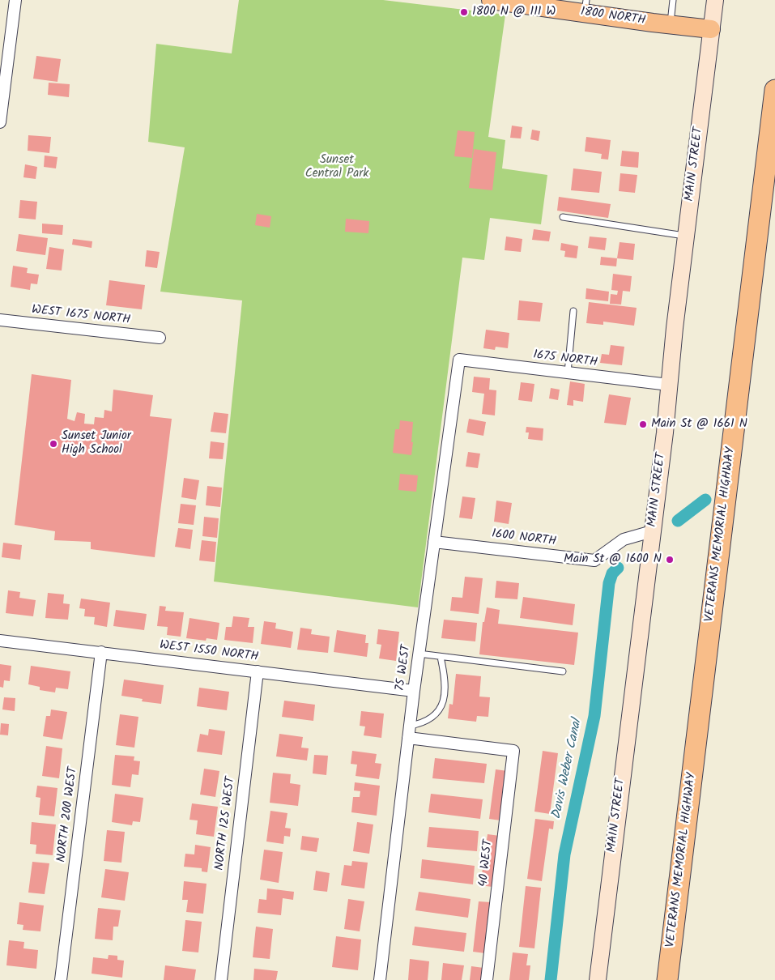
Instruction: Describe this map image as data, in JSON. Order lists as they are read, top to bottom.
{
  "streets": {
    "highway": ["VETERANS MEMORIAL HIGHWAY"],
    "main road": ["1800 NORTH", "MAIN STREET"],
    "street": [
      "WEST 1675 NORTH",
      "1675 NORTH",
      "1600 NORTH",
      "WEST 1550 NORTH",
      "75 WEST",
      "NORTH 200 WEST",
      "NORTH 125 WEST",
      "40 WEST"
    ]
  },
  "crossings": [
    ["1800 NORTH", "MAIN STREET"],
    ["MAIN STREET", "1675 NORTH"],
    ["MAIN STREET", "1600 NORTH"],
    ["1675 NORTH", "75 WEST"],
    ["1600 NORTH", "75 WEST"],
    ["WEST 1550 NORTH", "75 WEST"],
    ["WEST 1550 NORTH", "NORTH 200 WEST"],
    ["WEST 1550 NORTH", "NORTH 125 WEST"],
    ["75 WEST", "40 WEST"]
  ],
  "water": ["Davis Weber Canal"],
  "parks": ["Sunset Central Park"],
  "places": [
    "1800 N @ 111 W",
    "Main St @ 1661 N",
    "Sunset Junior High School",
    "Main St @ 1600 N"
  ]
}
